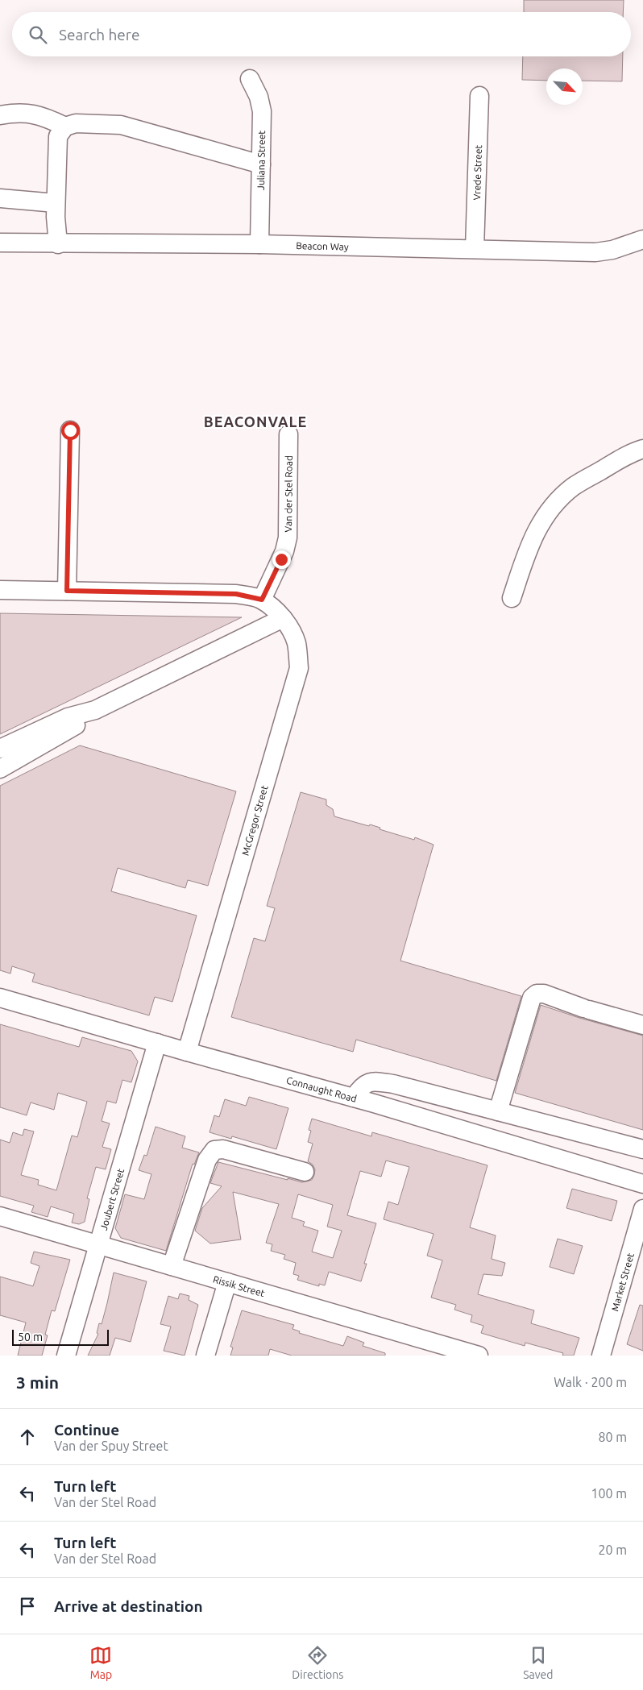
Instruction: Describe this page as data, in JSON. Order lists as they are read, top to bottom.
{
  "streets": {
    "street": [
      "Juliana Street",
      "Vrede Street",
      "Beacon Way",
      "Van der Stel Road",
      "McGregor Street",
      "Connaught Road",
      "Joubert Street",
      "Market Street",
      "Rissik Street"
    ]
  },
  "crossings": [
    ["Juliana Street", "Beacon Way"],
    ["Vrede Street", "Beacon Way"],
    ["Van der Stel Road", "McGregor Street"],
    ["McGregor Street", "Connaught Road"],
    ["Connaught Road", "Joubert Street"],
    ["Joubert Street", "Rissik Street"]
  ],
  "districts": ["BEACONVALE"],
  "scale_bar": "50 m",
  "north": "bottom right",
  "page": {
    "search": "Search here",
    "scale": "50 m",
    "heading": ["3 min", "Walk · 200 m"],
    "list": [
      ["Continue", "Van der Spuy Street", "80 m"],
      ["Turn left", "Van der Stel Road", "100 m"],
      ["Turn left", "Van der Stel Road", "20 m"],
      "Arrive at destination"
    ],
    "nav": ["Map", "Directions", "Saved"]
  }
}
